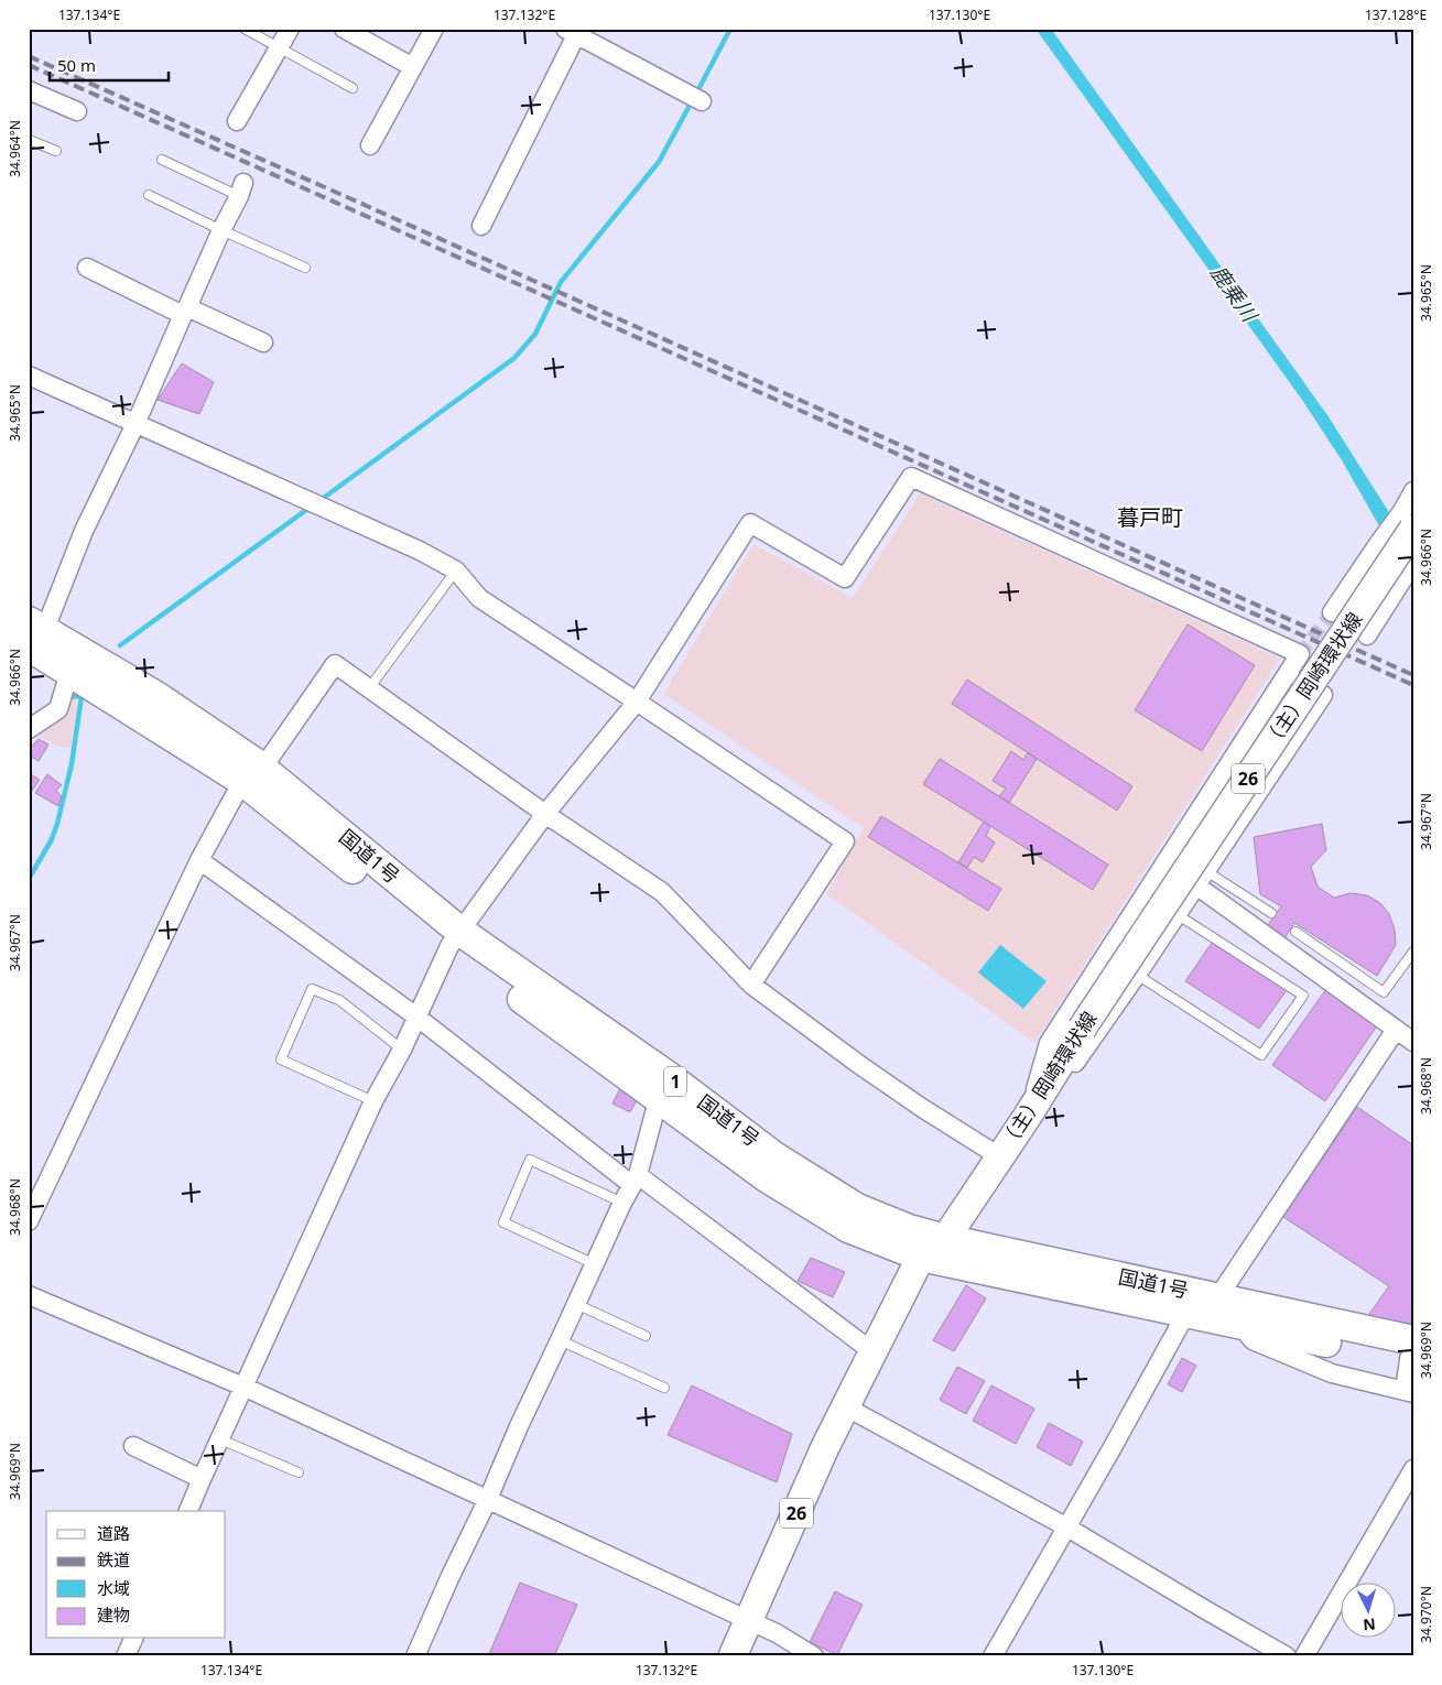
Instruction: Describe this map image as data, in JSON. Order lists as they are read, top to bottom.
{
  "streets": {
    "highway": ["国道1号", "1"],
    "main road": ["（主）岡崎環状線", "26"]
  },
  "crossings": [
    ["（主）岡崎環状線", "国道1号"]
  ],
  "districts": ["暮戸町"],
  "water": ["鹿乗川"],
  "legend": [
    "道路",
    "鉄道",
    "水域",
    "建物"
  ],
  "scale_bar": "50 m",
  "north": "bottom",
  "coordinates": [
    "137.134°E",
    "137.132°E",
    "137.130°E",
    "137.128°E",
    "34.964°N",
    "34.965°N",
    "34.966°N",
    "34.967°N",
    "34.968°N",
    "34.969°N",
    "34.970°N"
  ]
}
